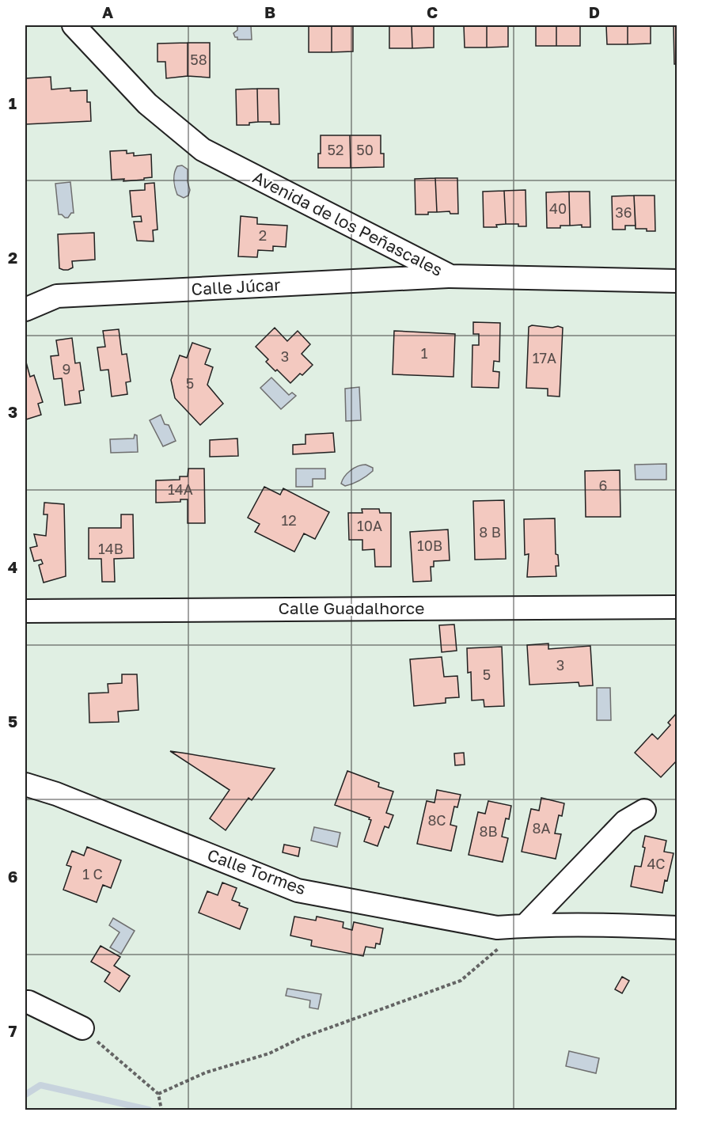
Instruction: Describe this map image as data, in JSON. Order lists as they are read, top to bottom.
{
  "streets": {
    "street": [
      "Avenida de los Peñascales",
      "Calle Júcar",
      "Calle Guadalhorce",
      "Calle Tormes"
    ]
  },
  "crossings": [
    ["Avenida de los Peñascales", "Calle Júcar"]
  ],
  "house_numbers": [
    "58",
    "52",
    "50",
    "40",
    "36",
    "2",
    "1",
    "3",
    "17A",
    "9",
    "5",
    "6",
    "14A",
    "12",
    "10A",
    "8 B",
    "10B",
    "14B",
    "3",
    "5",
    "8C",
    "8A",
    "8B",
    "4C",
    "1 C"
  ],
  "grid": {
    "columns": [
      "A",
      "B",
      "C",
      "D"
    ],
    "rows": [
      "1",
      "2",
      "3",
      "4",
      "5",
      "6",
      "7"
    ]
  }
}
